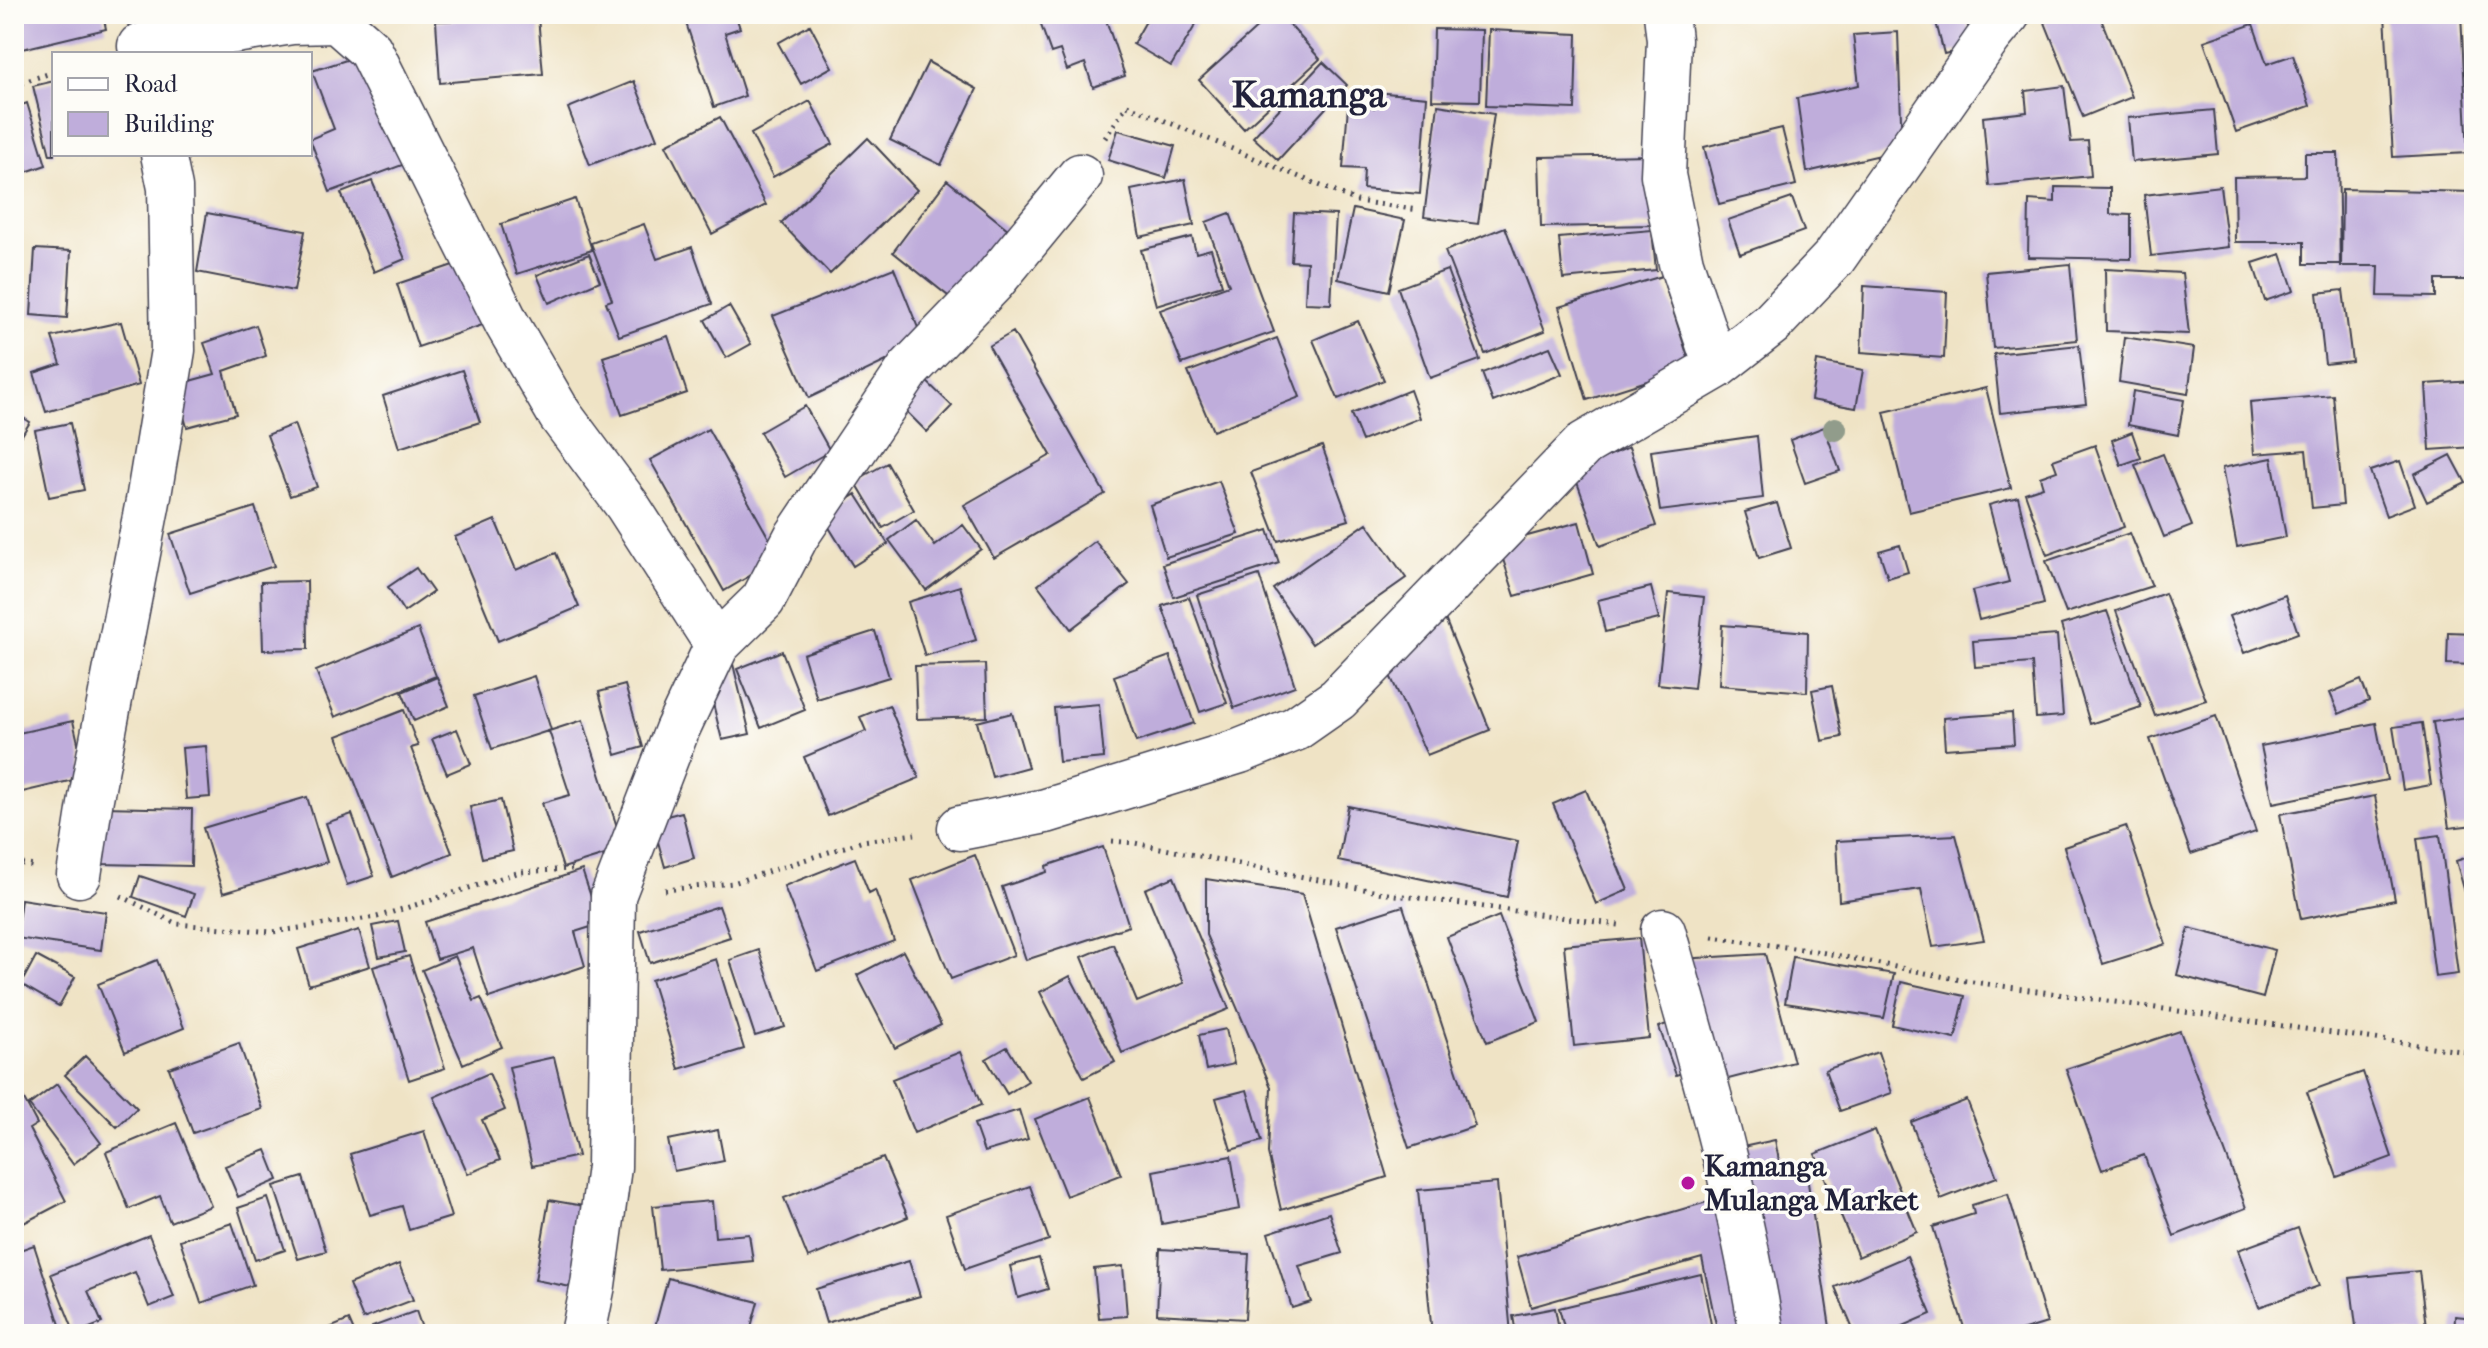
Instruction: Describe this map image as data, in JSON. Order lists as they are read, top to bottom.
{
  "districts": ["Kamanga"],
  "places": ["Kamanga Mulanga Market"],
  "legend": ["Road", "Building"]
}
